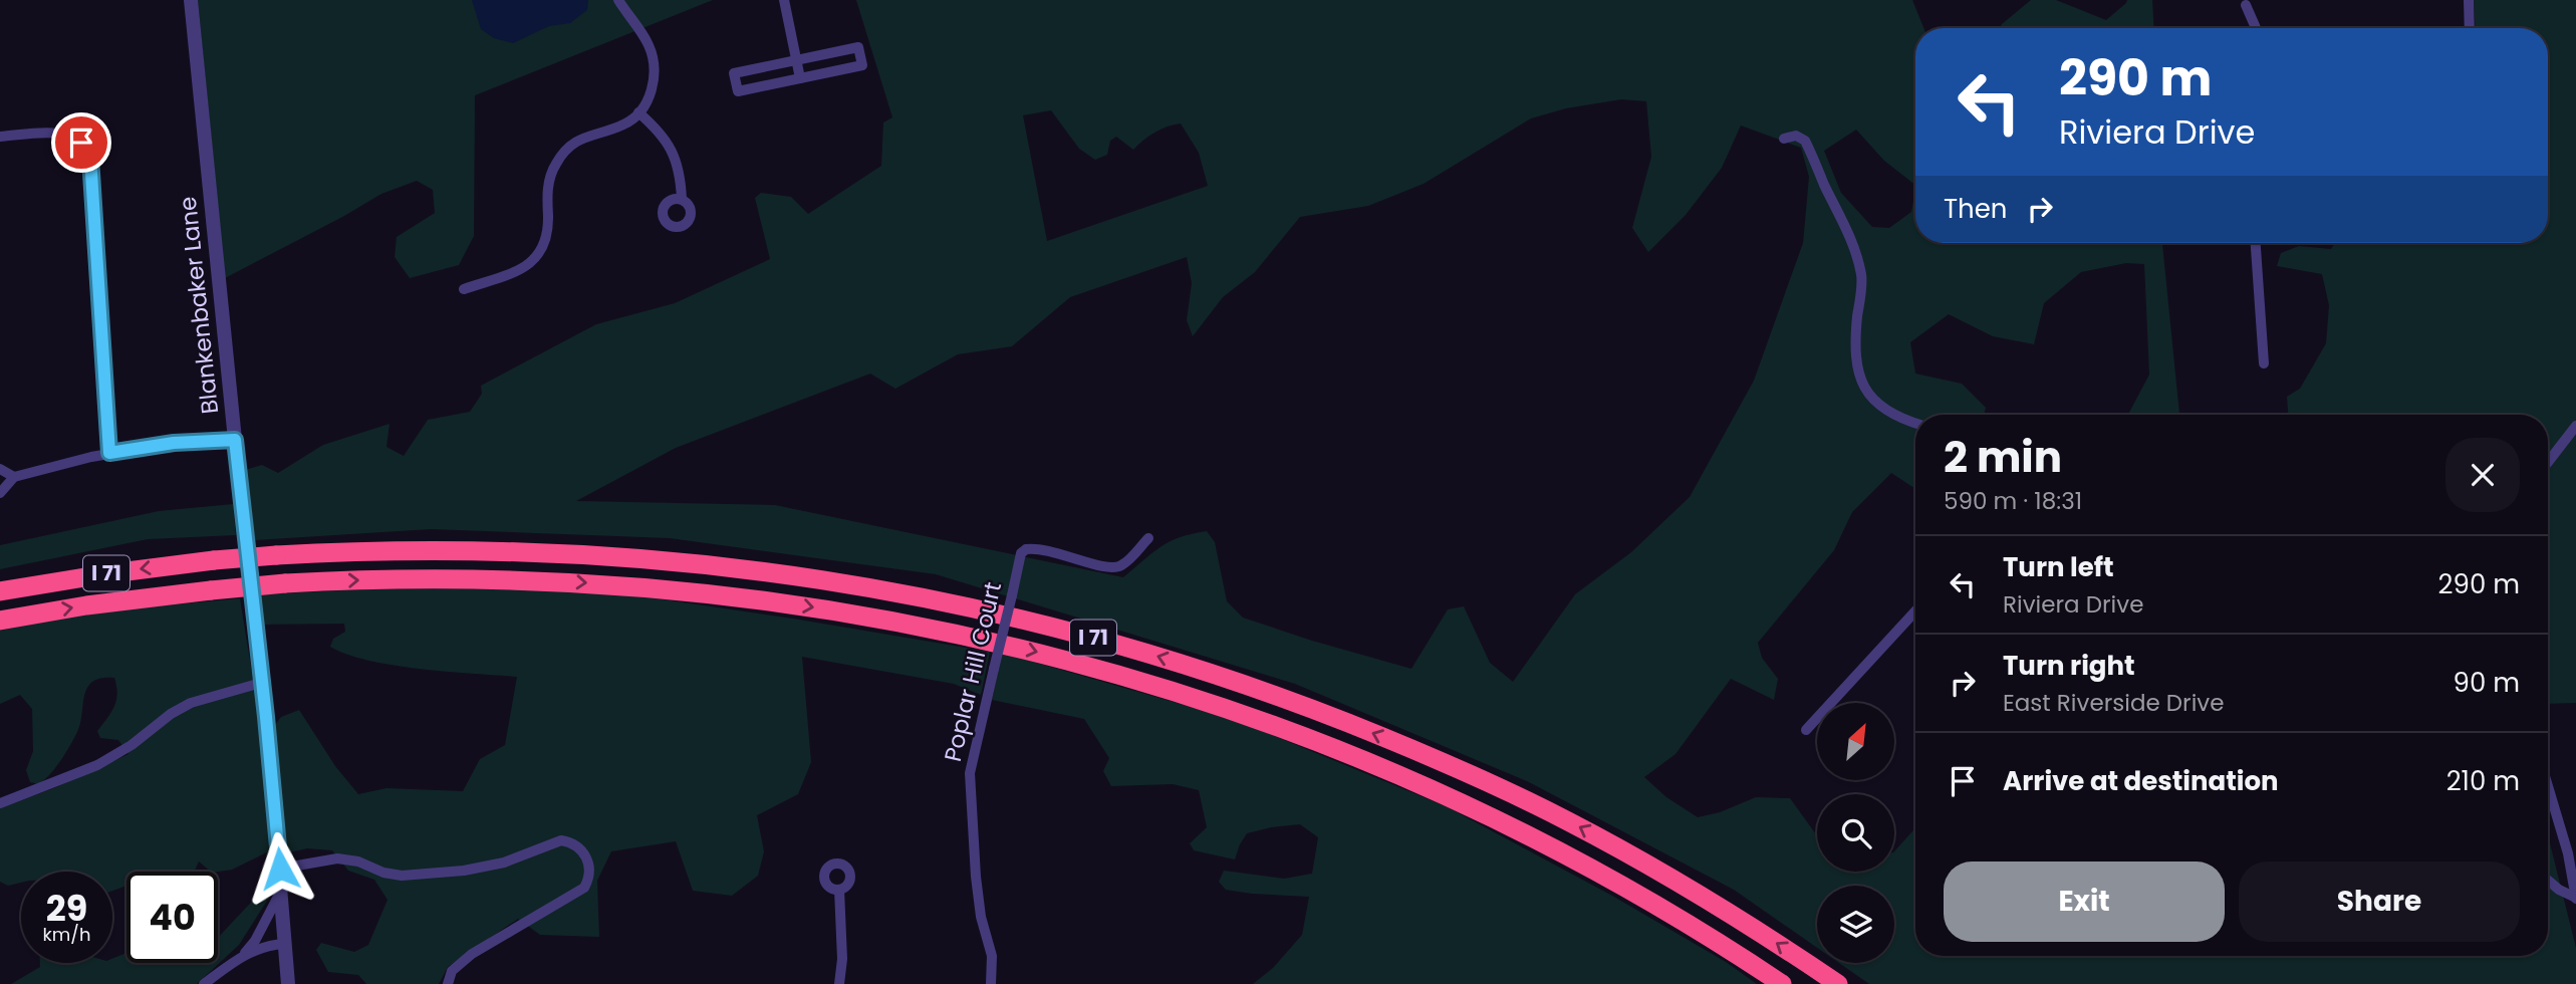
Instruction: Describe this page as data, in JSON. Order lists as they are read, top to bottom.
{
  "streets": {
    "highway": ["I 71"],
    "street": ["Blankenbaker Lane", "Poplar Hill Court"]
  },
  "north": "top right",
  "page": {
    "turn": ["290 m", "Riviera Drive"],
    "then": "Then",
    "heading": ["2 min", "590 m · 18:31"],
    "list": [
      {
        "name": "Turn left",
        "note": "Riviera Drive",
        "value": "290 m"
      },
      {
        "name": "Turn right",
        "note": "East Riverside Drive",
        "value": "90 m"
      },
      {
        "name": "Arrive at destination",
        "value": "210 m"
      }
    ],
    "buttons": ["Exit", "Share"],
    "speed": "29 km/h",
    "limit": "40"
  }
}
